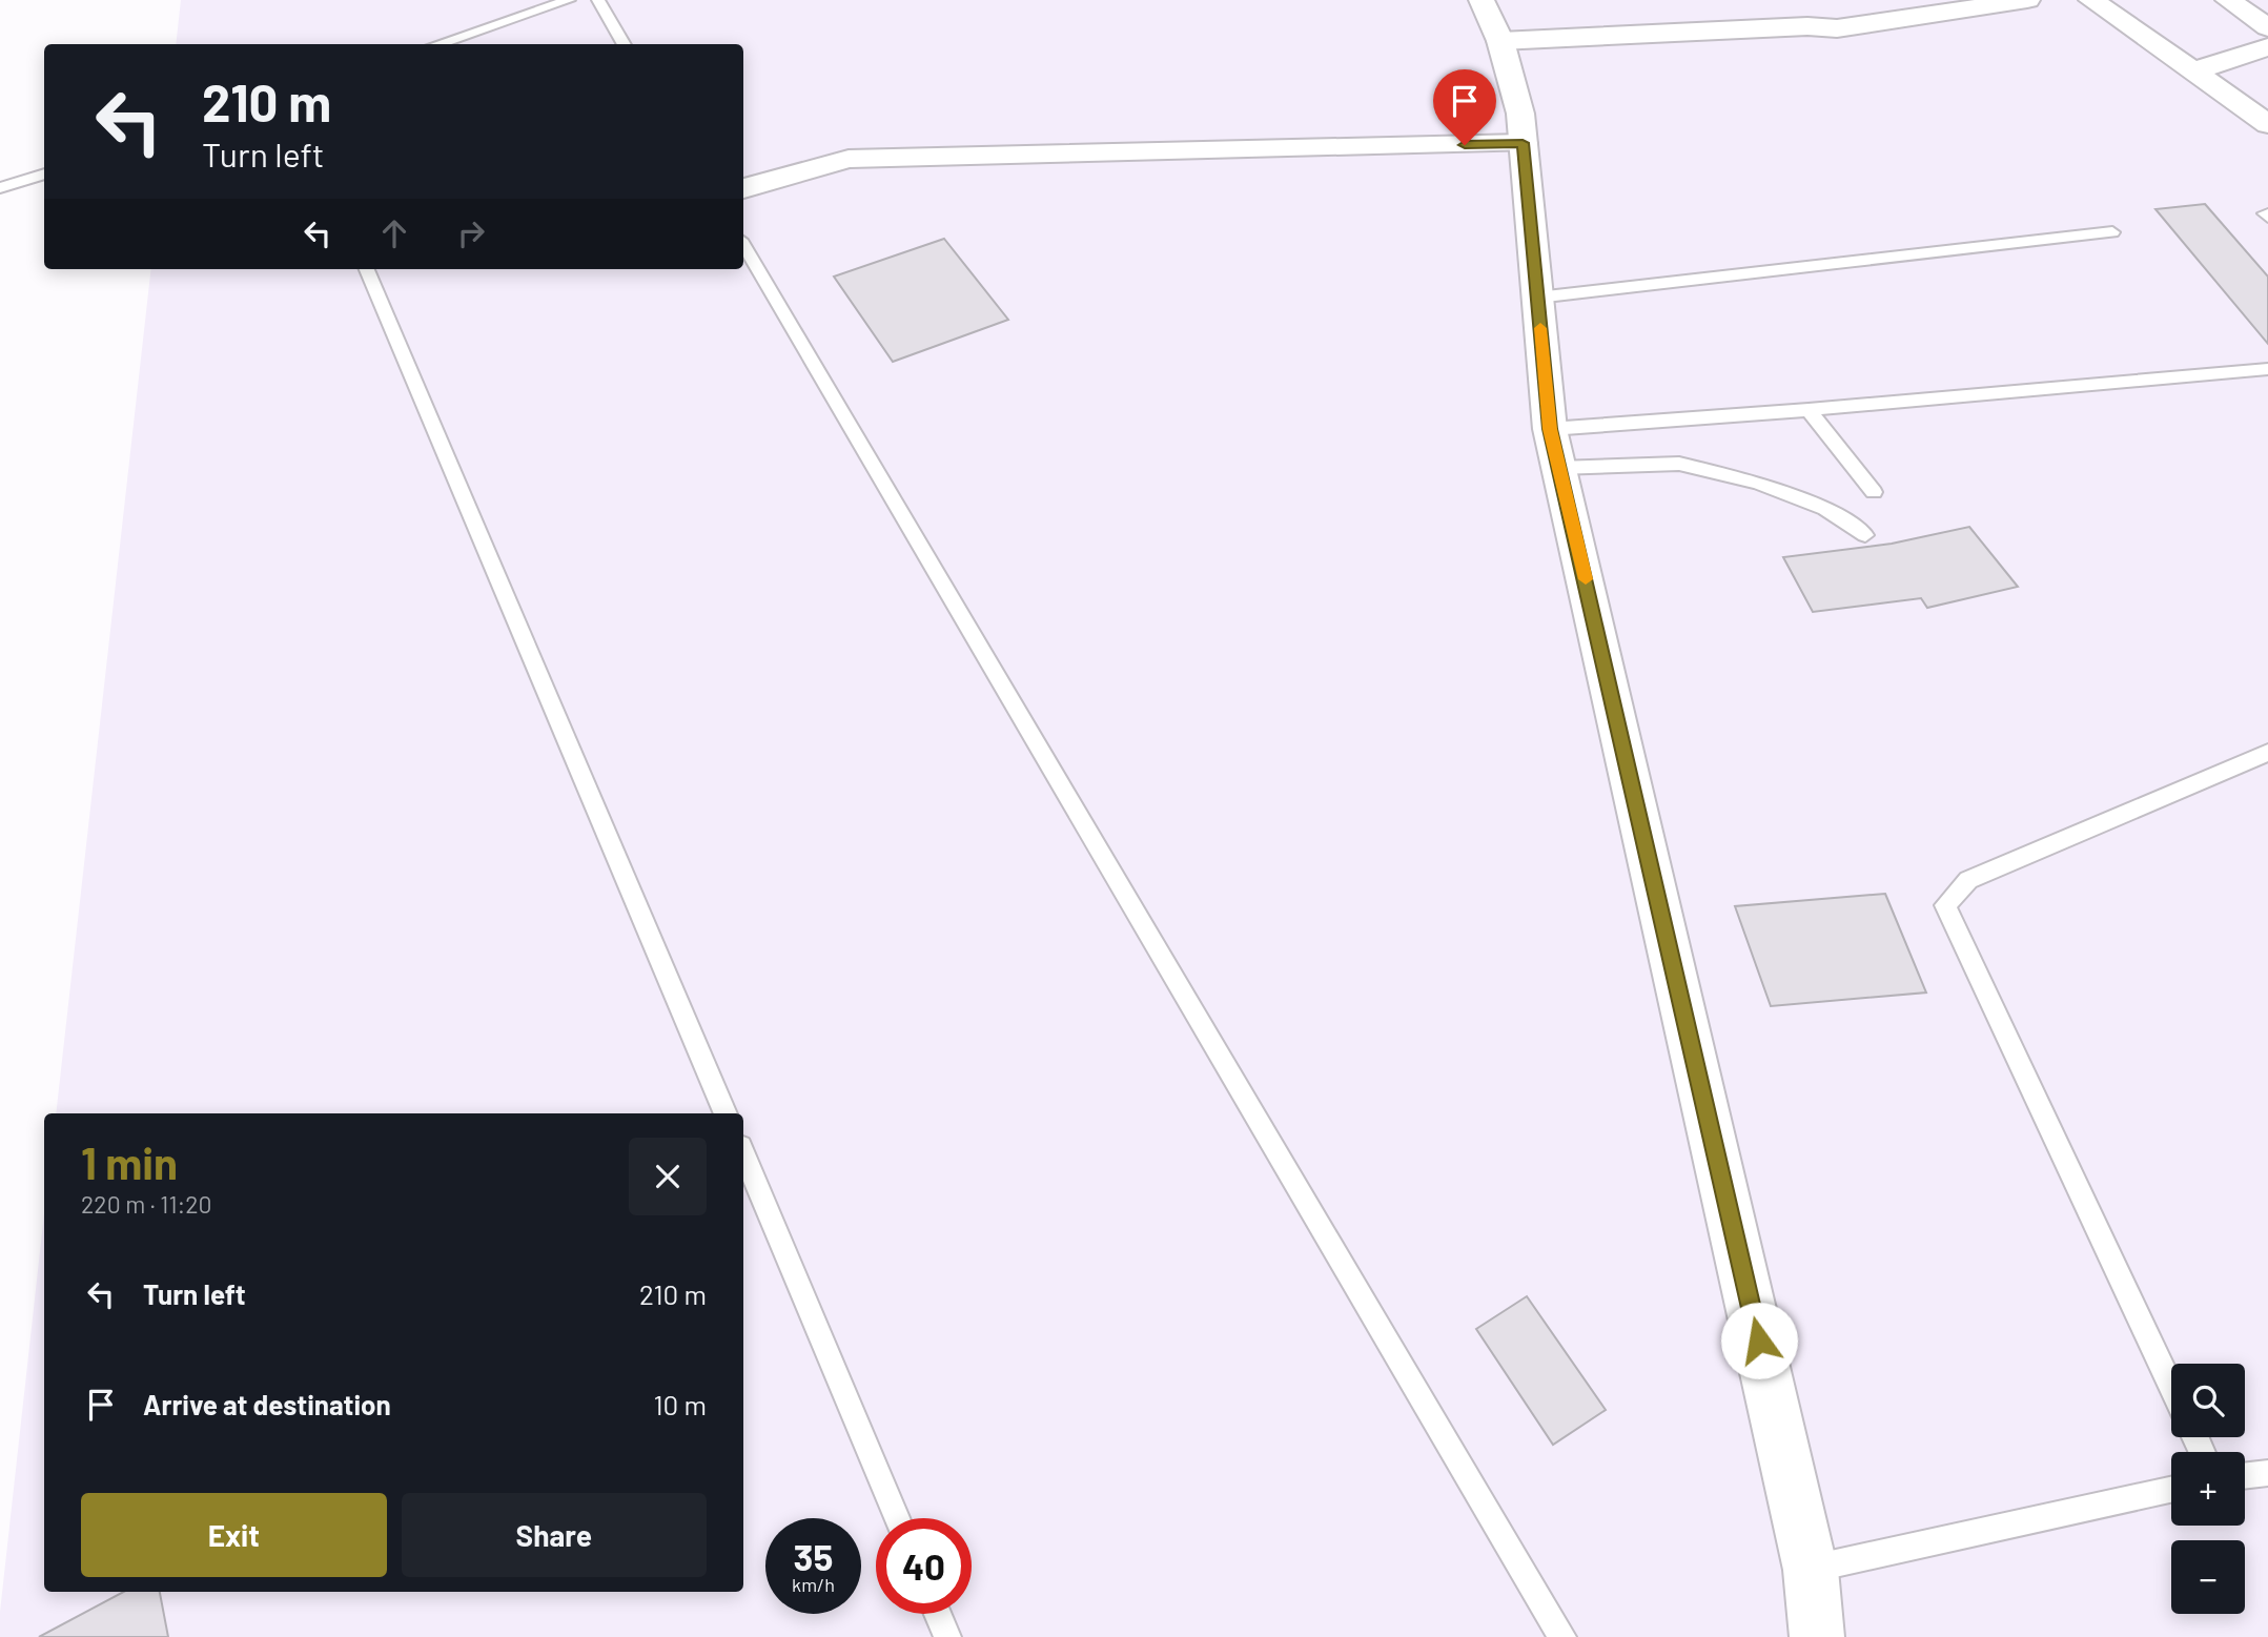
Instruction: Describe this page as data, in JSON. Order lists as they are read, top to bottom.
{
  "page": {
    "turn": ["210 m", "Turn left"],
    "heading": ["1 min", "220 m · 11:20"],
    "list": [
      {
        "name": "Turn left",
        "value": "210 m"
      },
      {
        "name": "Arrive at destination",
        "value": "10 m"
      }
    ],
    "map_buttons": ["+", "−"],
    "buttons": ["Exit", "Share"],
    "speed": "35 km/h",
    "limit": "40"
  }
}
